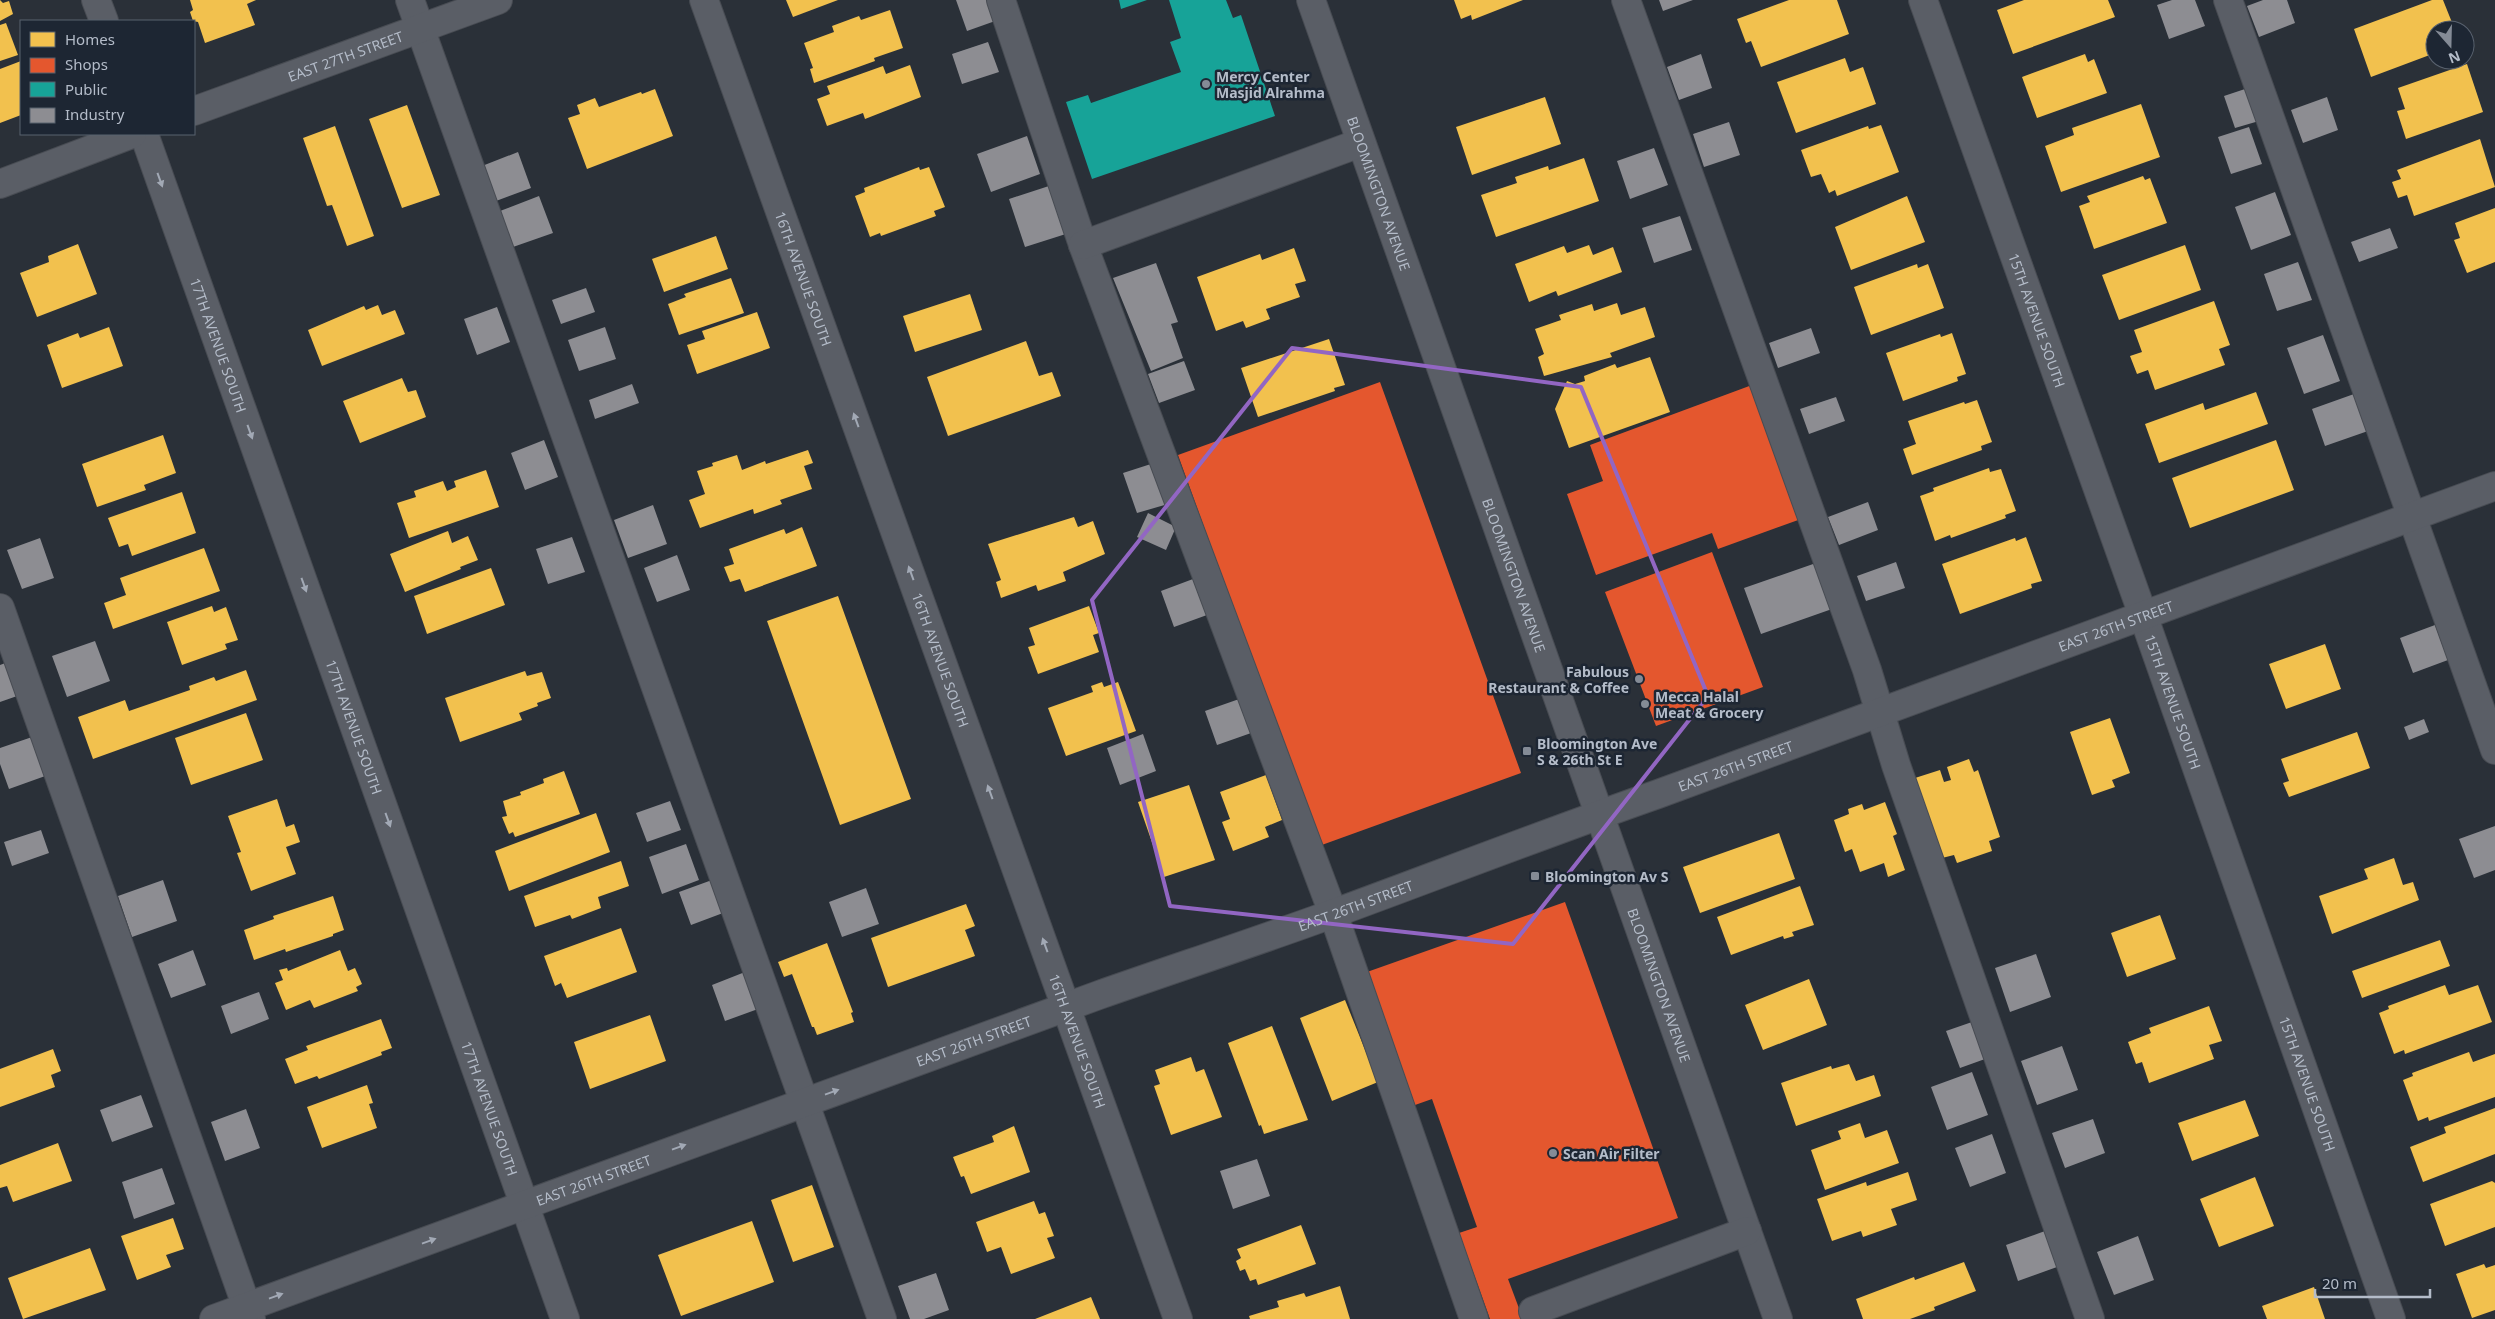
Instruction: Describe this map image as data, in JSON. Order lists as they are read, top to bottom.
{
  "streets": {
    "street": [
      "EAST 27TH STREET",
      "BLOOMINGTON AVENUE",
      "16TH AVENUE SOUTH",
      "15TH AVENUE SOUTH",
      "17TH AVENUE SOUTH",
      "EAST 26TH STREET"
    ]
  },
  "crossings": [
    ["BLOOMINGTON AVENUE", "EAST 26TH STREET"],
    ["16TH AVENUE SOUTH", "EAST 26TH STREET"],
    ["15TH AVENUE SOUTH", "EAST 26TH STREET"],
    ["17TH AVENUE SOUTH", "EAST 26TH STREET"]
  ],
  "one_way": ["16TH AVENUE SOUTH", "17TH AVENUE SOUTH", "EAST 26TH STREET"],
  "places": {
    "other": [
      "Mercy Center Masjid Alrahma",
      "Fabulous Restaurant & Coffee",
      "Mecca Halal Meat & Grocery",
      "Scan Air Filter"
    ],
    "transit": ["Bloomington Ave S & 26th St E", "Bloomington Av S"]
  },
  "legend": [
    "Homes",
    "Shops",
    "Public",
    "Industry"
  ],
  "scale_bar": "20 m",
  "north": "bottom"
}
